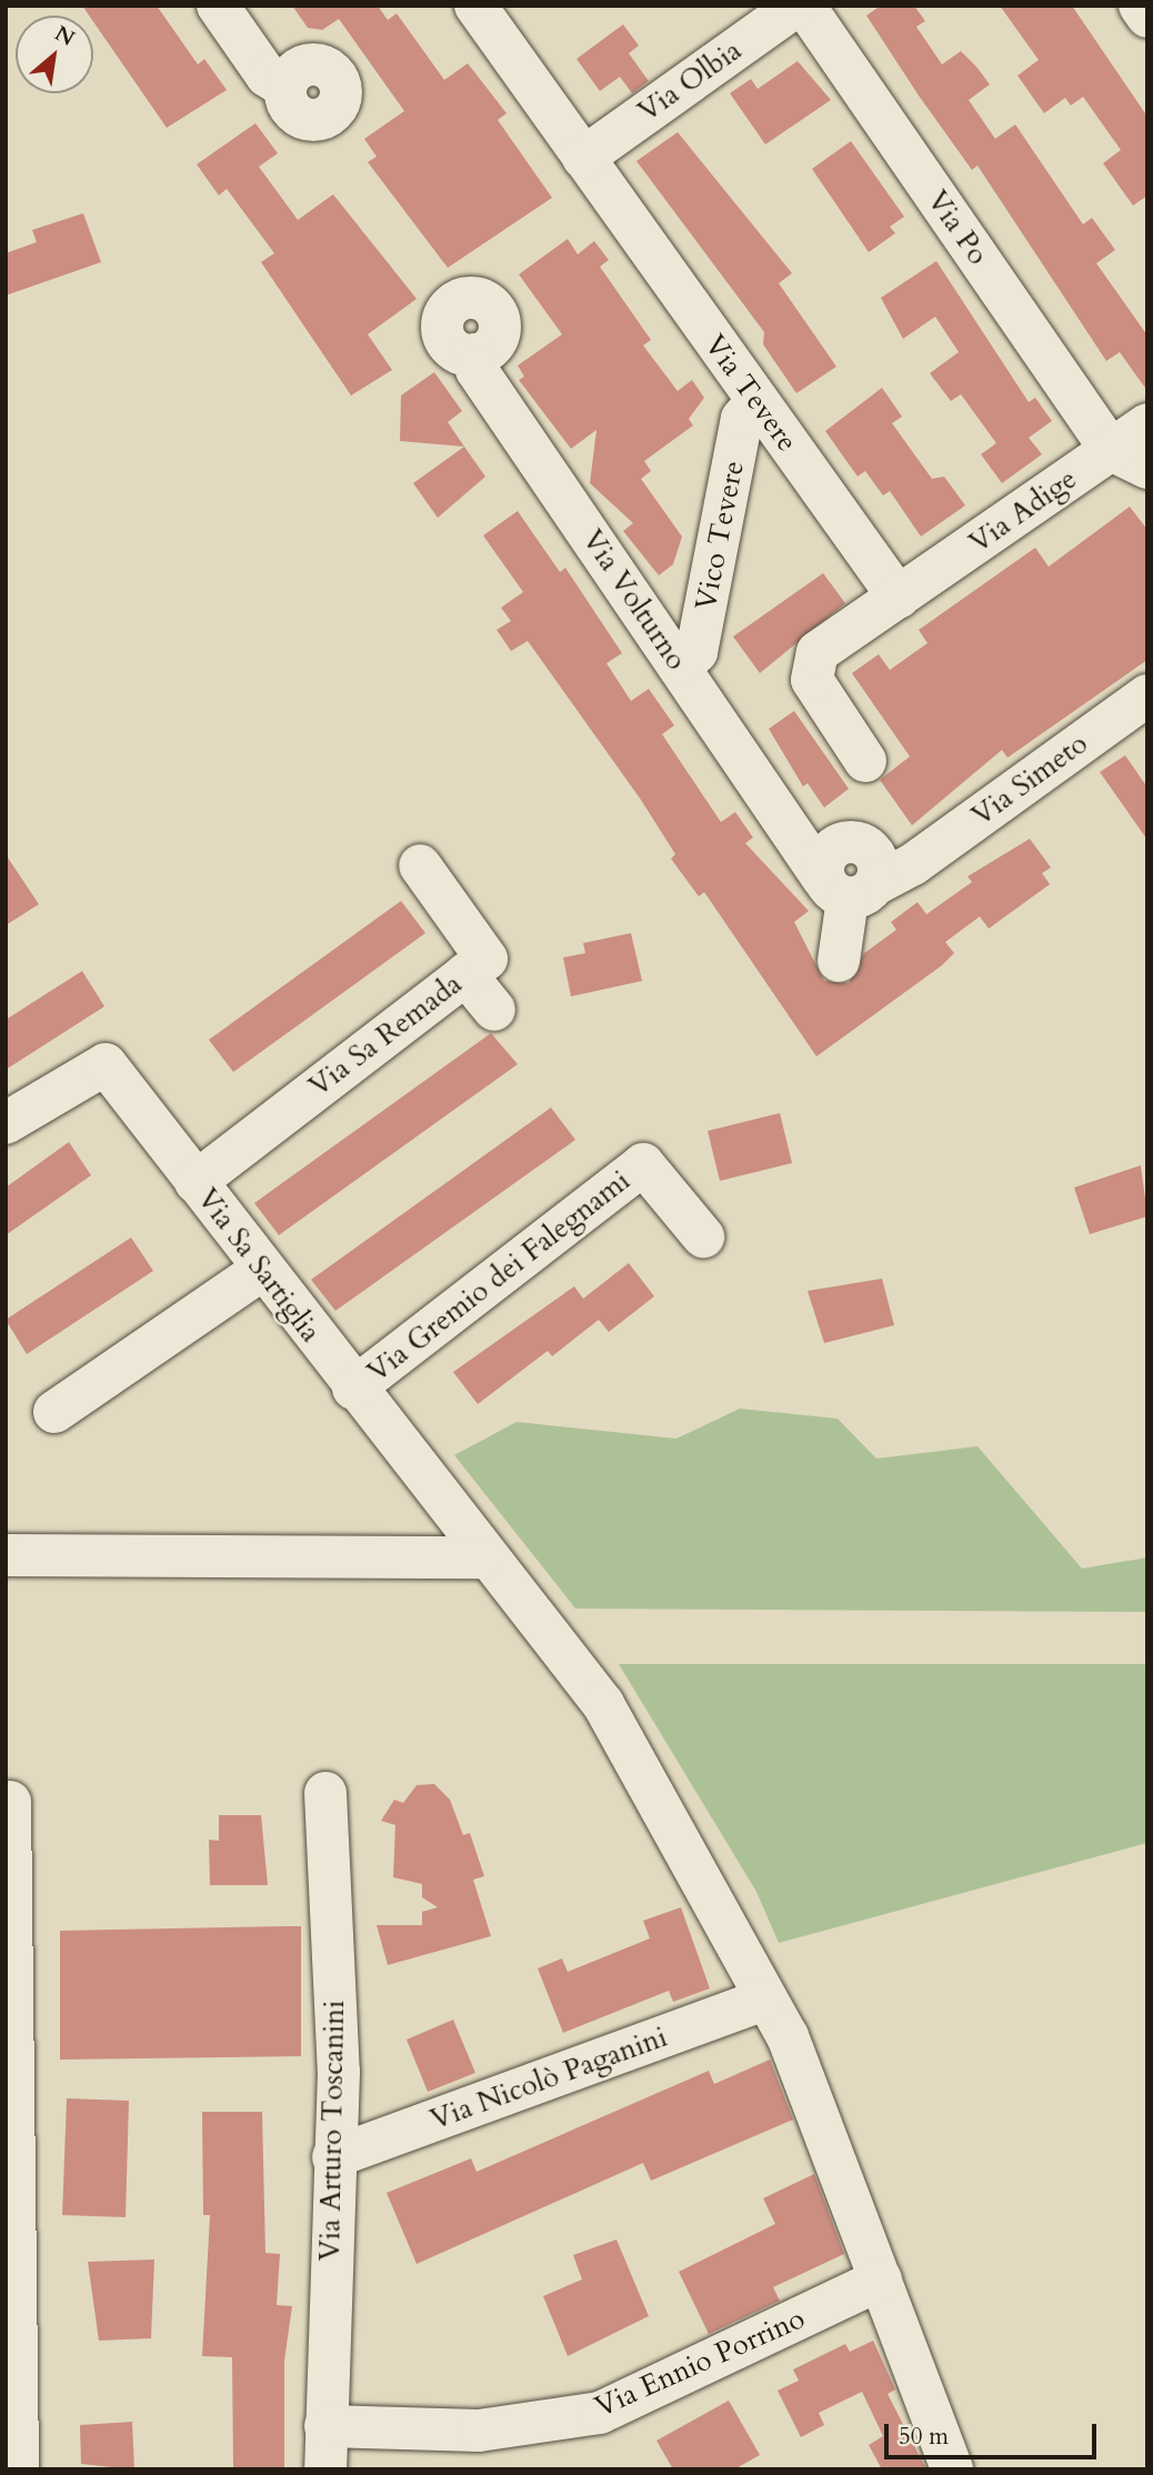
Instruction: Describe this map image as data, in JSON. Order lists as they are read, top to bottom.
{
  "streets": {
    "street": [
      "Via Olbia",
      "Via Po",
      "Via Tevere",
      "Via Adige",
      "Vico Tevere",
      "Via Volturno",
      "Via Simeto",
      "Via Sa Remada",
      "Via Sa Sartiglia",
      "Via Gremio dei Falegnami",
      "Via Nicolò Paganini",
      "Via Arturo Toscanini",
      "Via Ennio Porrino"
    ]
  },
  "crossings": [
    ["Via Olbia", "Via Tevere"],
    ["Via Po", "Via Adige"],
    ["Via Tevere", "Via Adige"],
    ["Via Tevere", "Vico Tevere"],
    ["Vico Tevere", "Via Volturno"],
    ["Via Volturno", "Via Simeto"],
    ["Via Sa Remada", "Via Sa Sartiglia"],
    ["Via Sa Sartiglia", "Via Gremio dei Falegnami"],
    ["Via Sa Sartiglia", "Via Nicolò Paganini"],
    ["Via Sa Sartiglia", "Via Ennio Porrino"],
    ["Via Nicolò Paganini", "Via Arturo Toscanini"],
    ["Via Arturo Toscanini", "Via Ennio Porrino"]
  ],
  "scale_bar": "50 m",
  "north": "top right"
}
